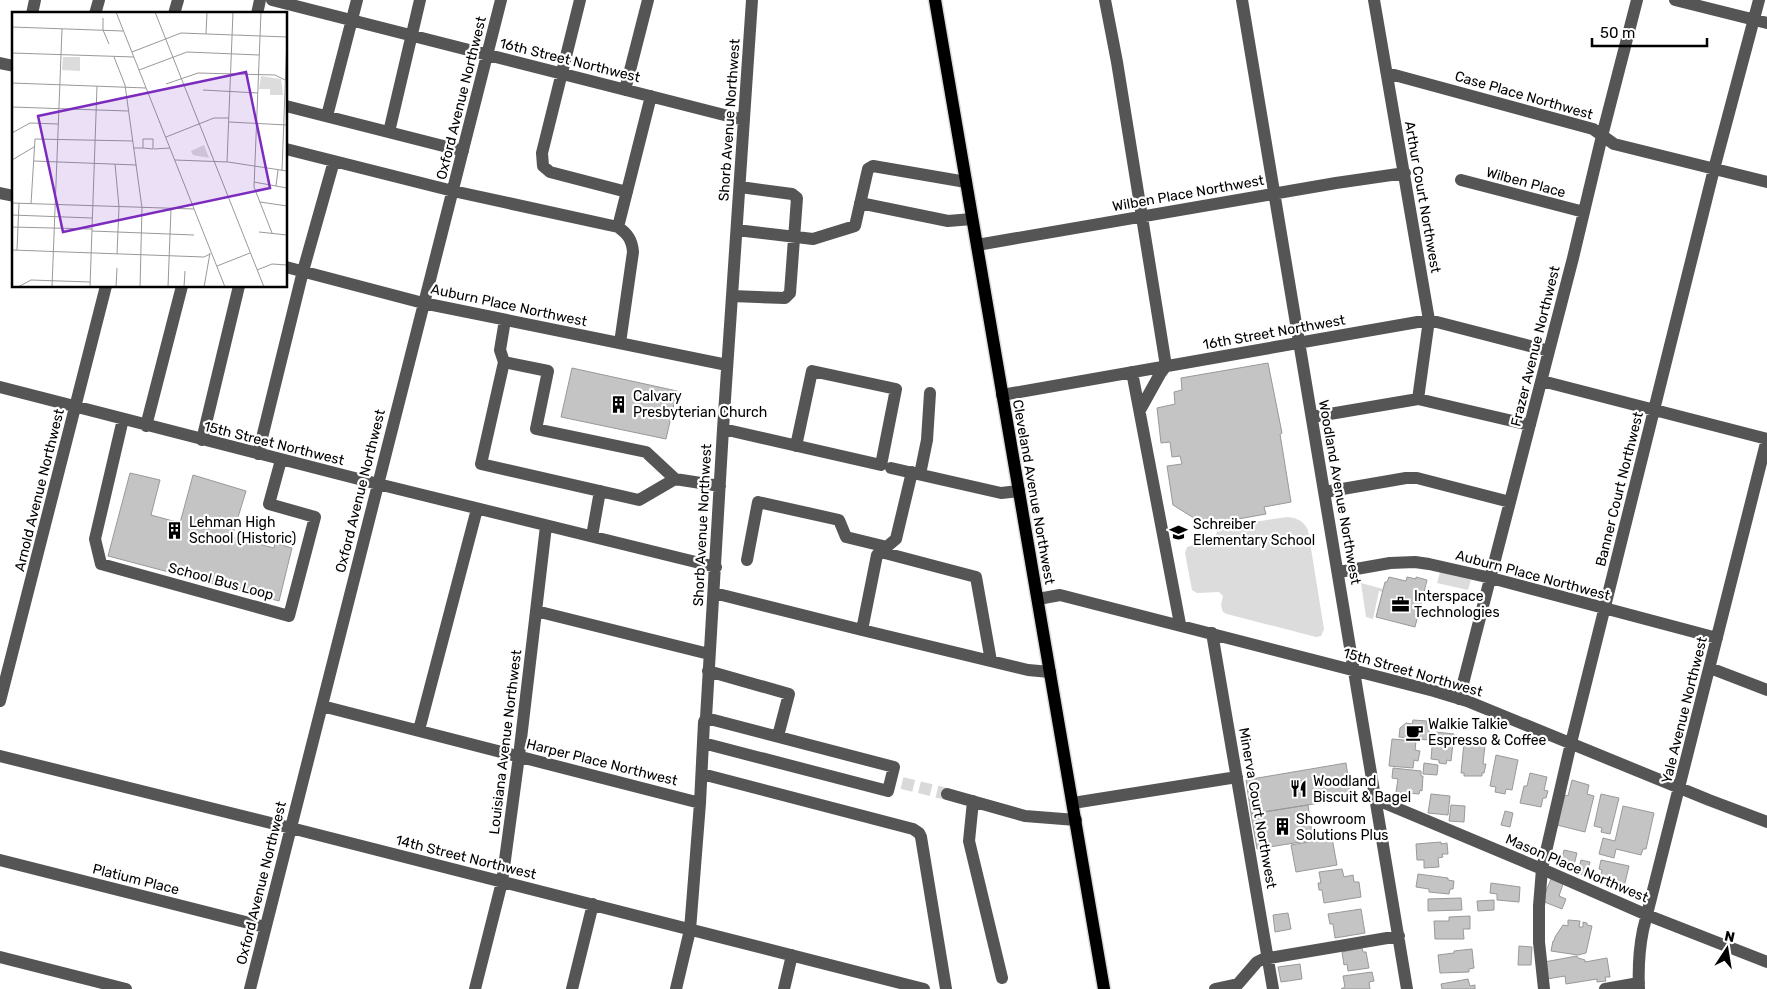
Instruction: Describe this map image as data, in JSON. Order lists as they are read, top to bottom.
{
  "streets": {
    "main road": ["Cleveland Avenue Northwest"],
    "street": [
      "16th Street Northwest",
      "Case Place Northwest",
      "Oxford Avenue Northwest",
      "Shorb Avenue Northwest",
      "Wilben Place",
      "Wilben Place Northwest",
      "Arthur Court Northwest",
      "Auburn Place Northwest",
      "Frazer Avenue Northwest",
      "15th Street Northwest",
      "Banner Court Northwest",
      "Arnold Avenue Northwest",
      "Woodland Avenue Northwest",
      "School Bus Loop",
      "Yale Avenue Northwest",
      "Louisiana Avenue Northwest",
      "Harper Place Northwest",
      "Minerva Court Northwest",
      "14th Street Northwest",
      "Mason Place Northwest",
      "Platium Place"
    ]
  },
  "crossings": [
    ["16th Street Northwest", "Oxford Avenue Northwest"],
    ["16th Street Northwest", "Shorb Avenue Northwest"],
    ["16th Street Northwest", "Arthur Court Northwest"],
    ["16th Street Northwest", "Frazer Avenue Northwest"],
    ["16th Street Northwest", "Cleveland Avenue Northwest"],
    ["16th Street Northwest", "Woodland Avenue Northwest"],
    ["Case Place Northwest", "Arthur Court Northwest"],
    ["Case Place Northwest", "Frazer Avenue Northwest"],
    ["Case Place Northwest", "Banner Court Northwest"],
    ["Oxford Avenue Northwest", "Auburn Place Northwest"],
    ["Oxford Avenue Northwest", "15th Street Northwest"],
    ["Oxford Avenue Northwest", "Harper Place Northwest"],
    ["Oxford Avenue Northwest", "14th Street Northwest"],
    ["Oxford Avenue Northwest", "Platium Place"],
    ["Shorb Avenue Northwest", "Auburn Place Northwest"],
    ["Shorb Avenue Northwest", "15th Street Northwest"],
    ["Shorb Avenue Northwest", "Harper Place Northwest"],
    ["Shorb Avenue Northwest", "14th Street Northwest"],
    ["Wilben Place", "Frazer Avenue Northwest"],
    ["Wilben Place Northwest", "Arthur Court Northwest"],
    ["Wilben Place Northwest", "Cleveland Avenue Northwest"],
    ["Wilben Place Northwest", "Woodland Avenue Northwest"],
    ["Auburn Place Northwest", "Frazer Avenue Northwest"],
    ["Auburn Place Northwest", "Banner Court Northwest"],
    ["Auburn Place Northwest", "Woodland Avenue Northwest"],
    ["Auburn Place Northwest", "Yale Avenue Northwest"],
    ["Frazer Avenue Northwest", "15th Street Northwest"],
    ["15th Street Northwest", "Banner Court Northwest"],
    ["15th Street Northwest", "Arnold Avenue Northwest"],
    ["15th Street Northwest", "Cleveland Avenue Northwest"],
    ["15th Street Northwest", "Woodland Avenue Northwest"],
    ["15th Street Northwest", "School Bus Loop"],
    ["15th Street Northwest", "Yale Avenue Northwest"],
    ["15th Street Northwest", "Louisiana Avenue Northwest"],
    ["15th Street Northwest", "Minerva Court Northwest"],
    ["Banner Court Northwest", "Mason Place Northwest"],
    ["Woodland Avenue Northwest", "Mason Place Northwest"],
    ["Yale Avenue Northwest", "Mason Place Northwest"],
    ["Louisiana Avenue Northwest", "Harper Place Northwest"],
    ["Louisiana Avenue Northwest", "14th Street Northwest"]
  ],
  "places": {
    "building": ["Calvary Presbyterian Church", "Lehman High School (Historic)", "Showroom Solutions Plus"],
    "school or university": ["Schreiber Elementary School"],
    "office": ["Interspace Technologies"],
    "cafe": ["Walkie Talkie Espresso & Coffee"],
    "restaurant": ["Woodland Biscuit & Bagel"]
  },
  "scale_bar": "50 m",
  "north": "top"
}
